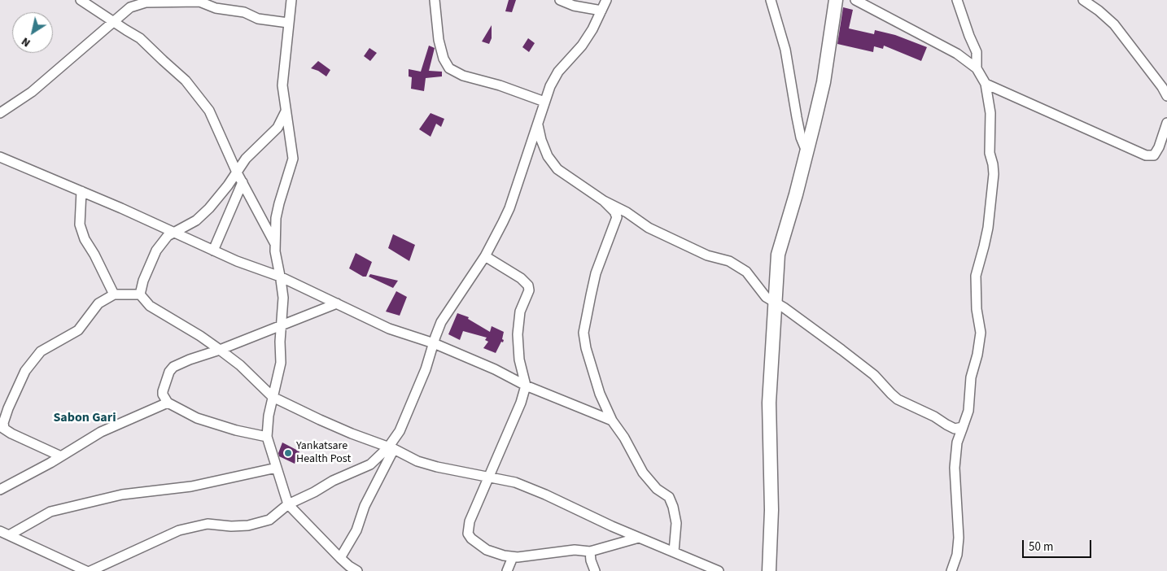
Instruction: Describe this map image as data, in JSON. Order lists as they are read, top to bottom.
{
  "districts": ["Sabon Gari"],
  "places": ["Yankatsare Health Post"],
  "scale_bar": "50 m",
  "north": "bottom left"
}
